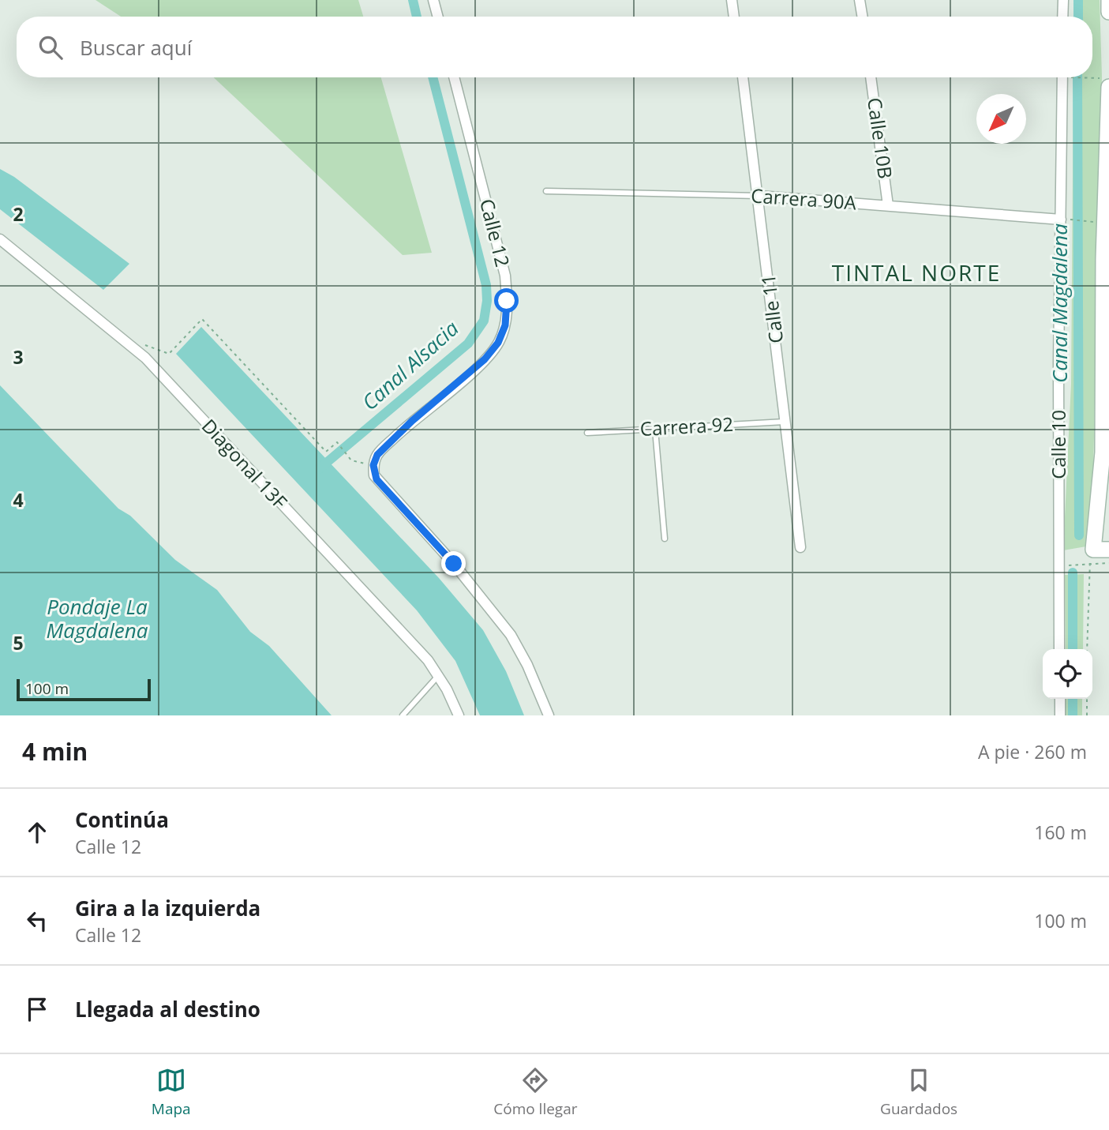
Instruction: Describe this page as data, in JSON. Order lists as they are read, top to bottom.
{
  "streets": {
    "street": [
      "Calle 10B",
      "Carrera 90A",
      "Calle 12",
      "Calle 11",
      "Calle 10",
      "Diagonal 13F"
    ],
    "lane": ["Carrera 92"]
  },
  "crossings": [
    ["Calle 10B", "Carrera 90A"],
    ["Carrera 90A", "Calle 11"],
    ["Carrera 90A", "Calle 10"],
    ["Calle 11", "Carrera 92"]
  ],
  "districts": ["TINTAL NORTE"],
  "water": ["Canal Magdalena", "Canal Alsacia", "Pondaje La Magdalena"],
  "scale_bar": "100 m",
  "north": "bottom left",
  "page": {
    "search": "Buscar aquí",
    "scale": "100 m",
    "heading": ["4 min", "A pie · 260 m"],
    "list": [
      ["Continúa", "Calle 12", "160 m"],
      ["Gira a la izquierda", "Calle 12", "100 m"],
      "Llegada al destino"
    ],
    "nav": ["Mapa", "Cómo llegar", "Guardados"]
  },
  "grid": {
    "rows": [
      "2",
      "3",
      "4",
      "5"
    ]
  }
}
